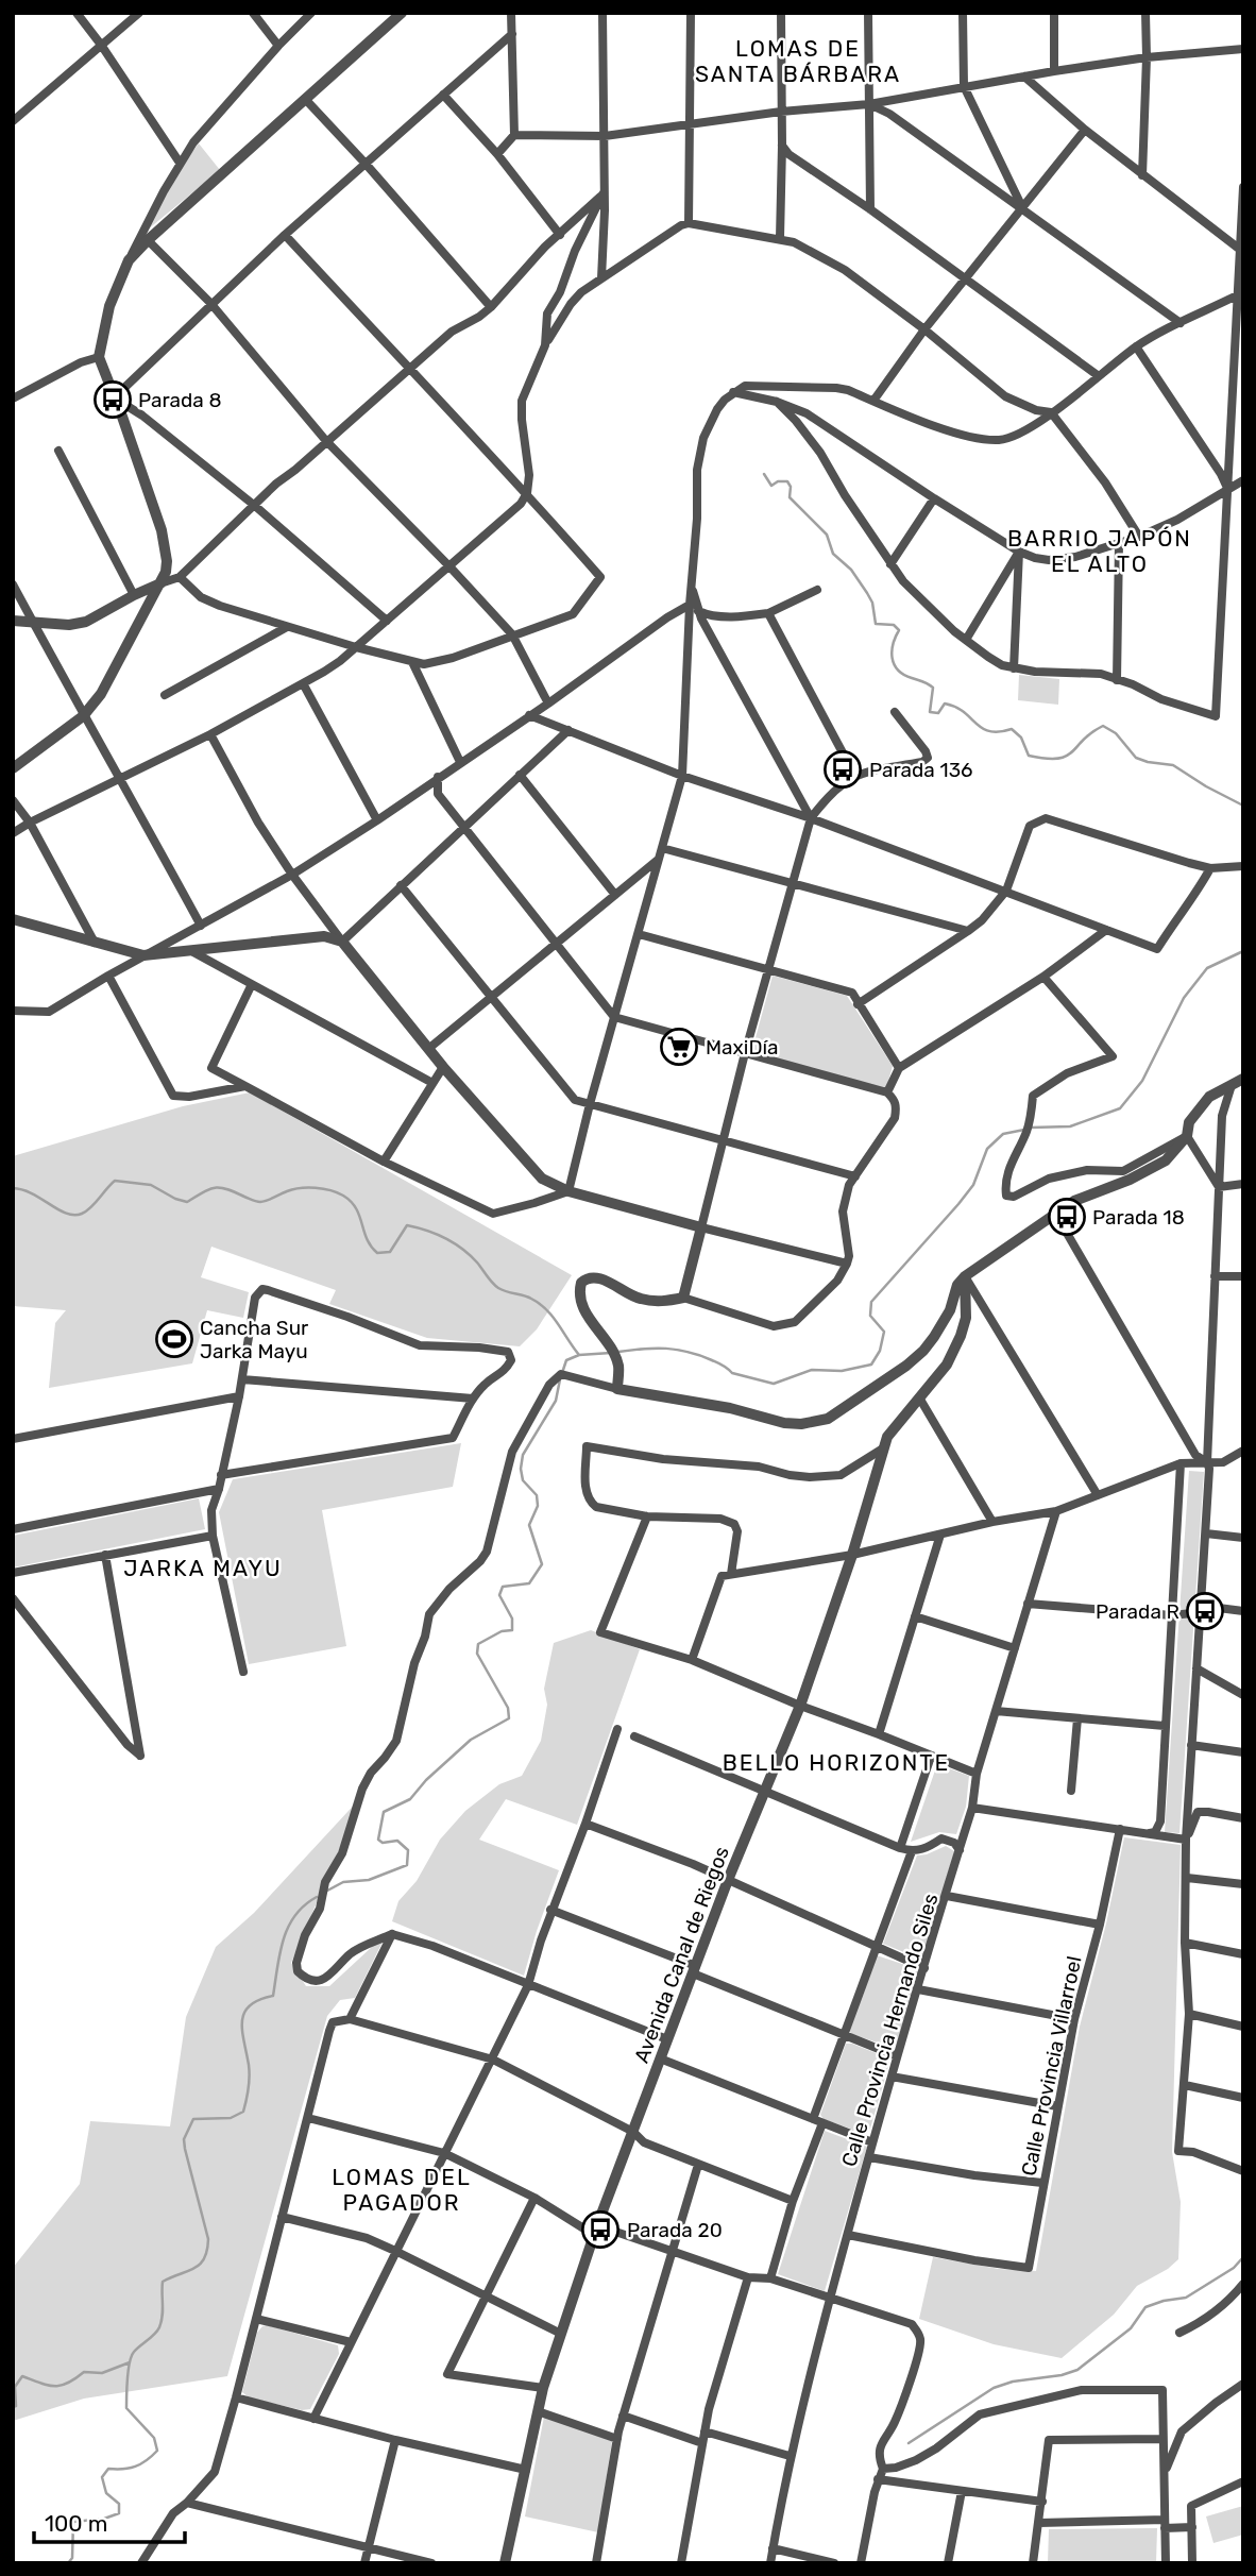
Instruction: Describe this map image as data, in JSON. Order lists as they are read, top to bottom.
{
  "streets": {
    "street": ["Avenida Canal de Riegos", "Calle Provincia Hernando Siles", "Calle Provincia Villarroel"]
  },
  "crossings": [
    ["Calle Provincia Hernando Siles", "Calle Provincia Villarroel"]
  ],
  "districts": [
    "LOMAS DE SANTA BÁRBARA",
    "BARRIO JAPÓN EL ALTO",
    "JARKA MAYU",
    "BELLO HORIZONTE",
    "LOMAS DEL PAGADOR"
  ],
  "places": {
    "bus stop": [
      "Parada 8",
      "Parada 136",
      "Parada 18",
      "Parada R",
      "Parada 20"
    ],
    "supermarket": ["MaxiDía"],
    "sports": ["Cancha Sur Jarka Mayu"]
  },
  "scale_bar": "100 m"
}
